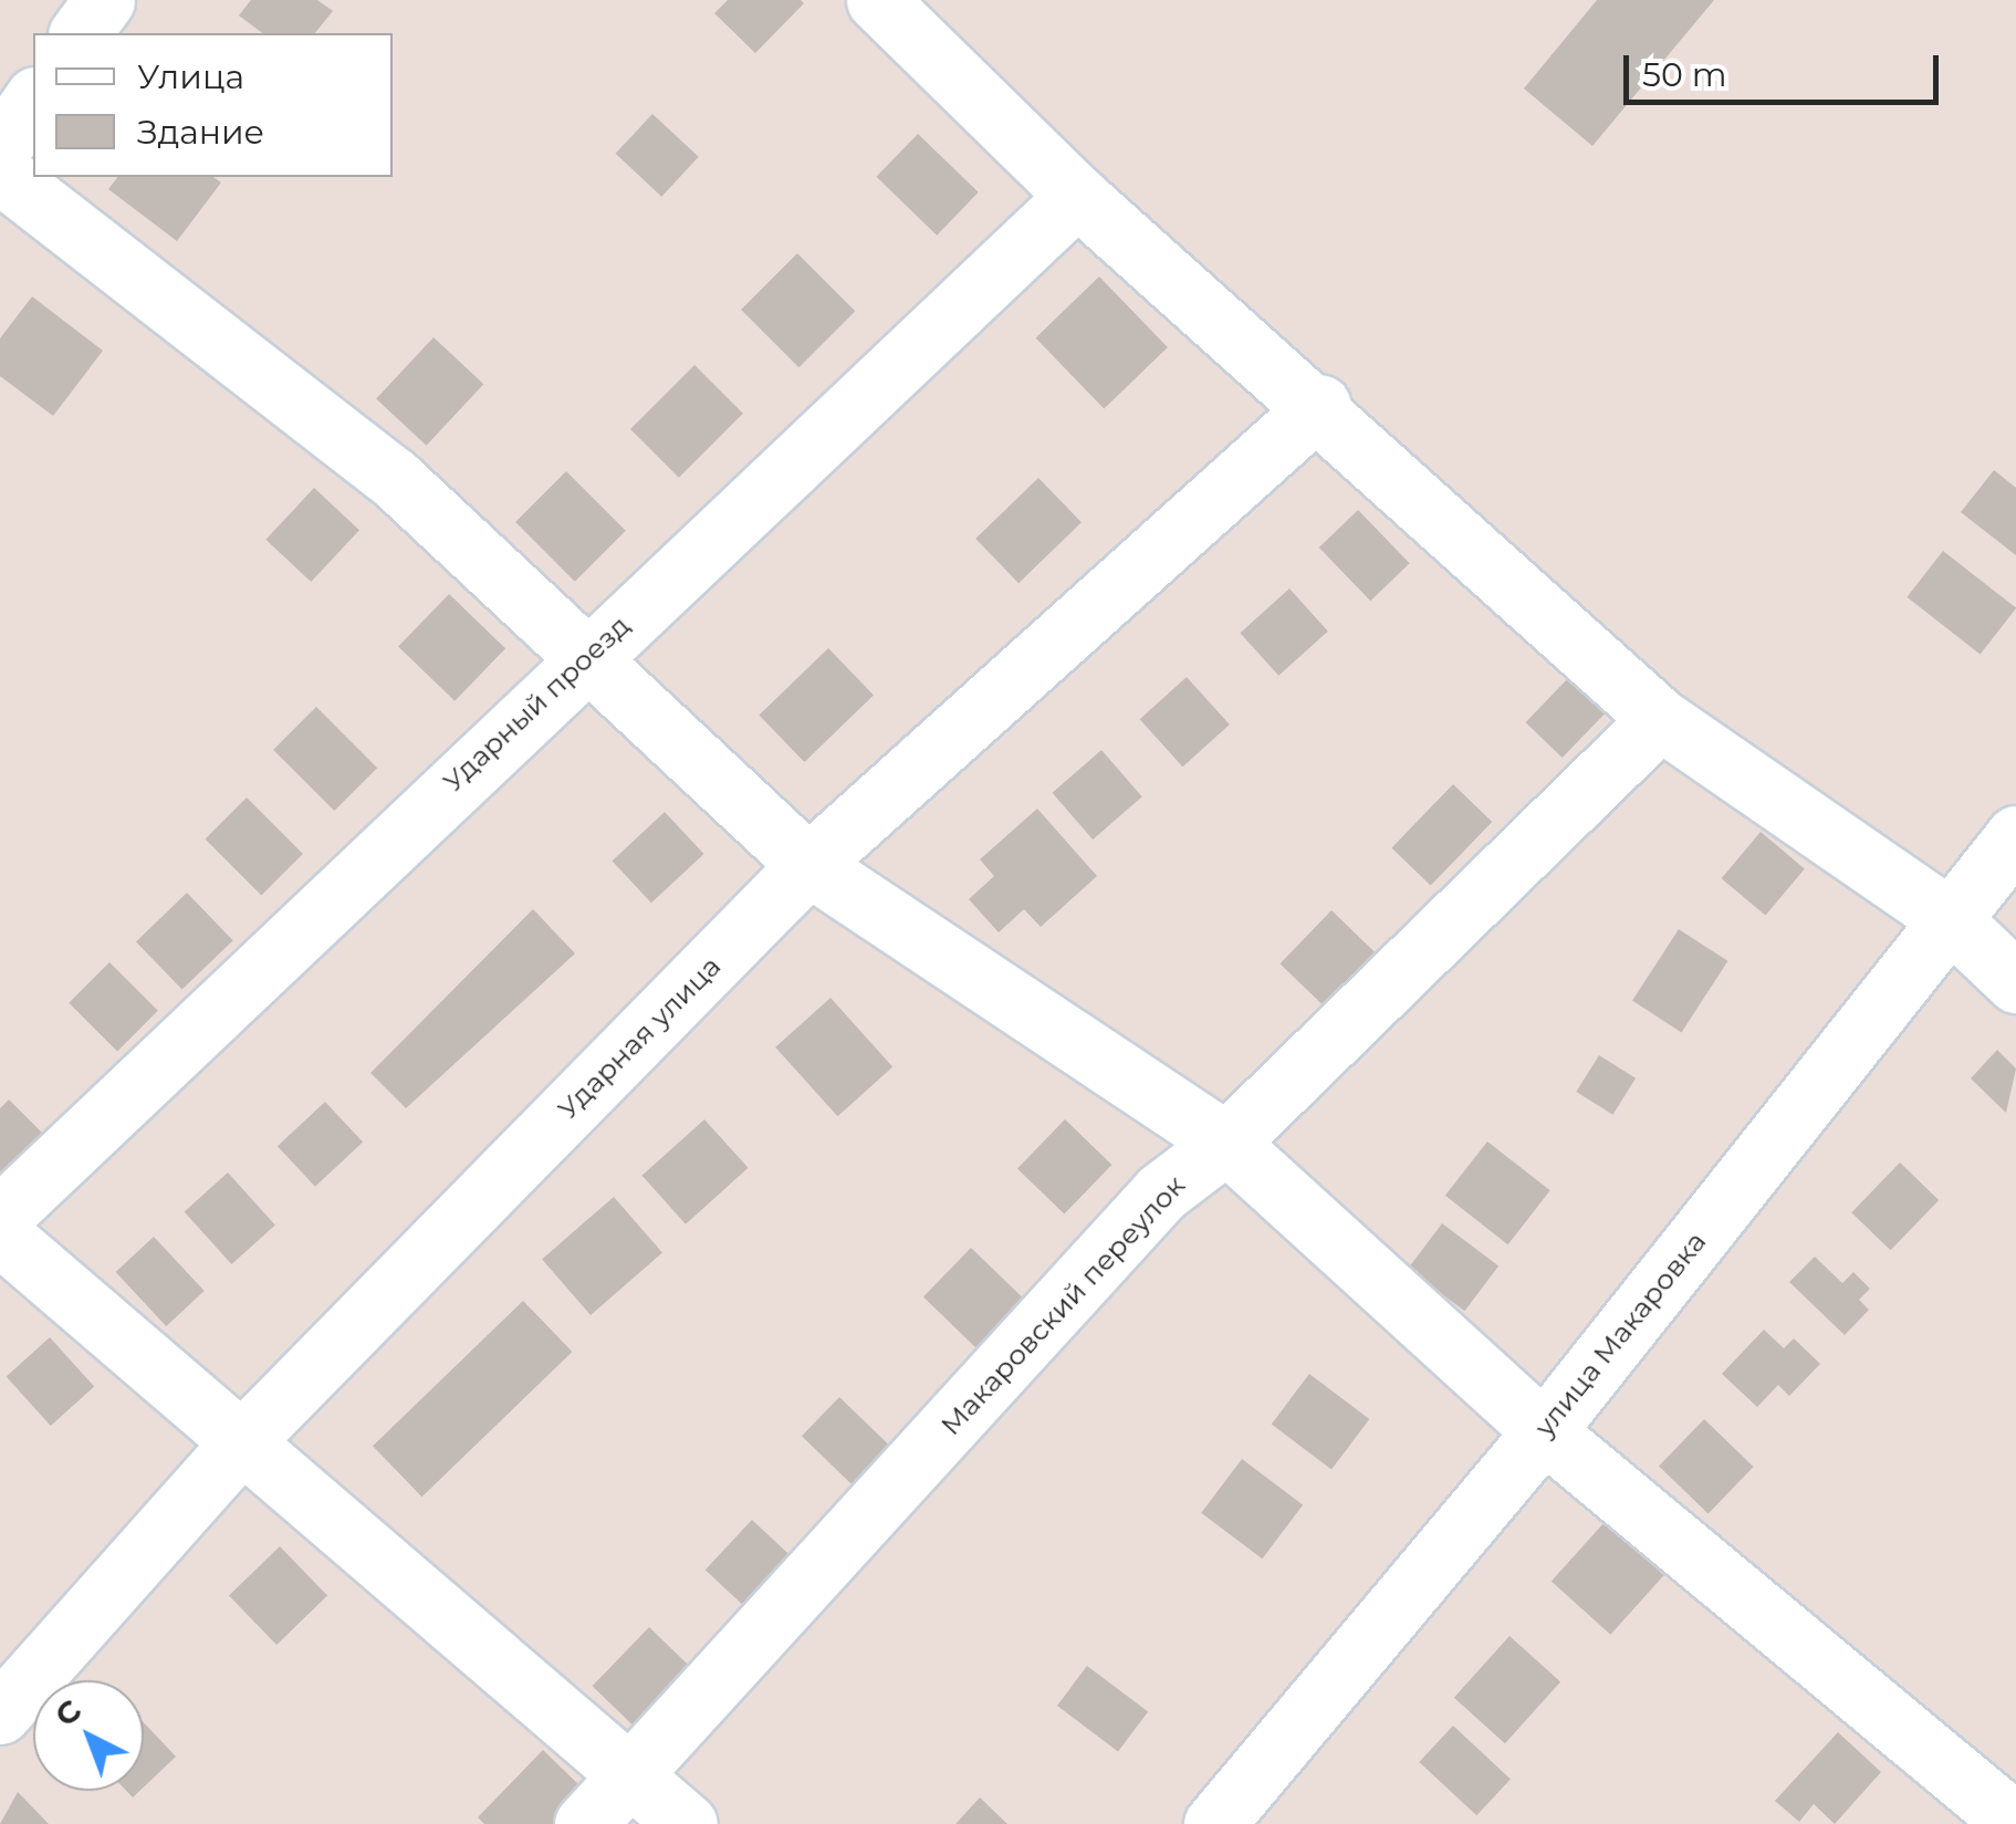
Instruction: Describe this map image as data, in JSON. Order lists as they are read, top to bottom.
{
  "streets": {
    "street": [
      "Ударный проезд",
      "Ударная улица",
      "Макаровский переулок",
      "улица Макаровка"
    ]
  },
  "legend": ["Улица", "Здание"],
  "scale_bar": "50 m",
  "north": "top left"
}
